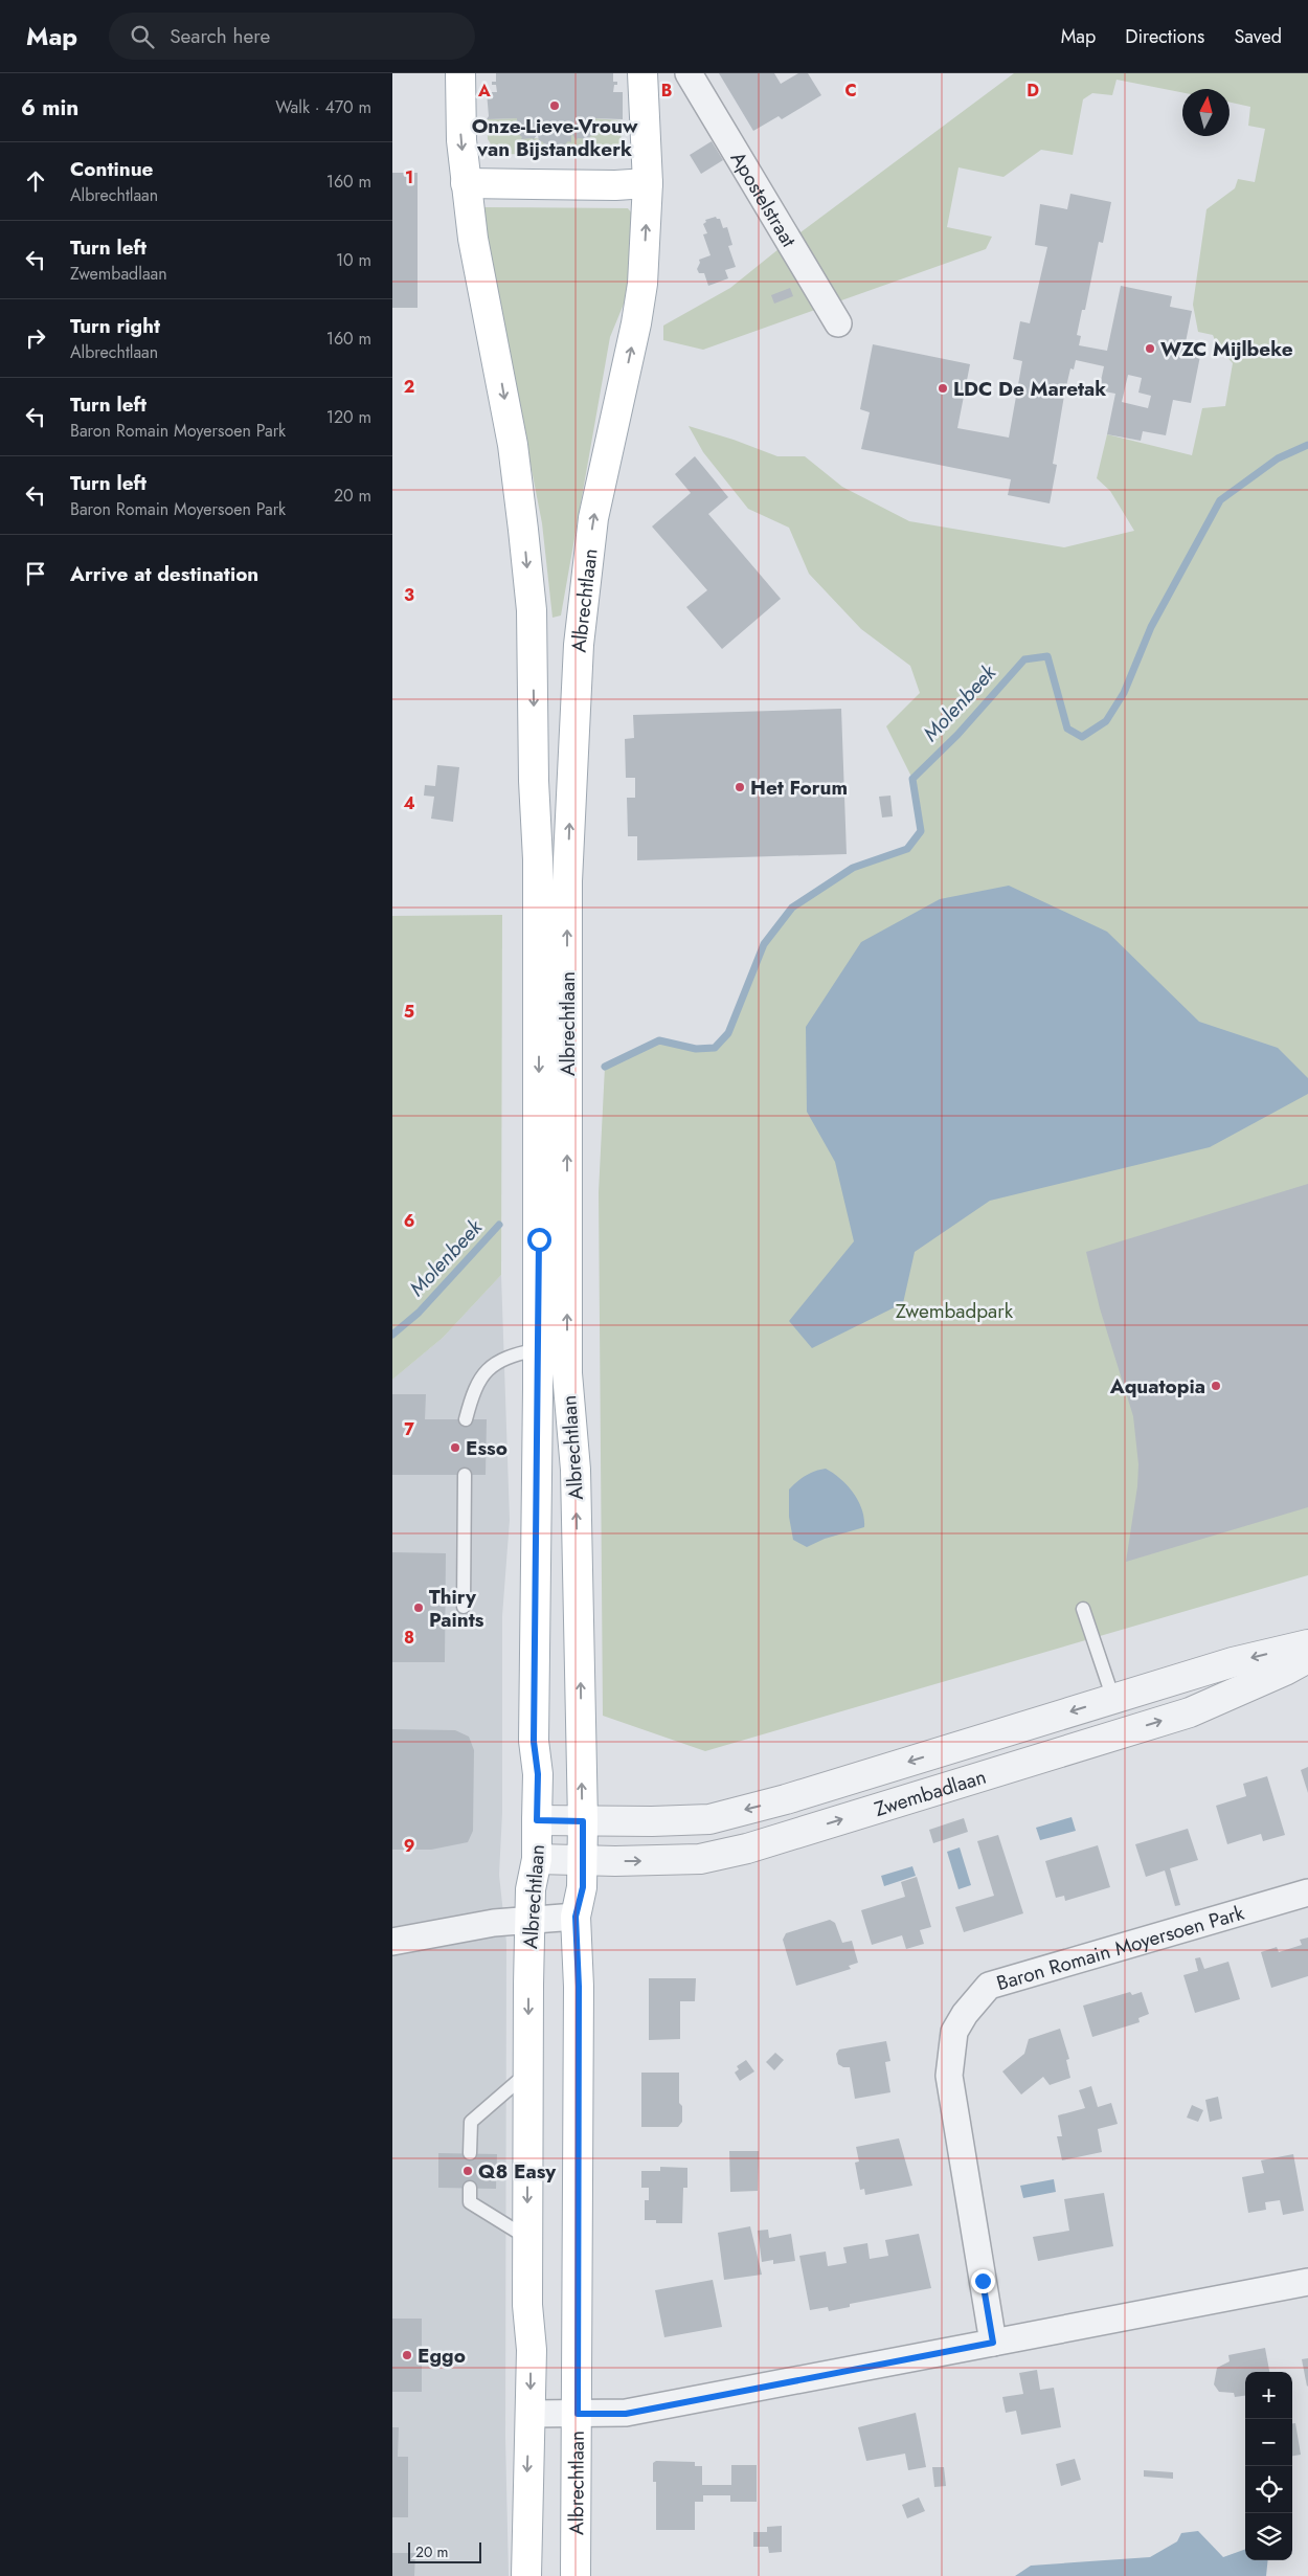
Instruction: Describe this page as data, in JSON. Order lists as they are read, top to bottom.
{
  "streets": {
    "main road": ["Albrechtlaan"],
    "street": ["Apostelstraat", "Zwembadlaan", "Baron Romain Moyersoen Park"]
  },
  "crossings": [
    ["Albrechtlaan", "Zwembadlaan"]
  ],
  "water": ["Molenbeek"],
  "parks": ["Zwembadpark"],
  "places": [
    "Onze-Lieve-Vrouw van Bijstandkerk",
    "WZC Mijlbeke",
    "LDC De Maretak",
    "Het Forum",
    "Aquatopia",
    "Esso",
    "Thiry Paints",
    "Q8 Easy",
    "Eggo"
  ],
  "scale_bar": "20 m",
  "north": "top",
  "page": {
    "header": "Map",
    "search": "Search here",
    "nav": ["Map", "Directions", "Saved"],
    "heading": ["6 min", "Walk · 470 m"],
    "list": [
      ["Continue", "Albrechtlaan", "160 m"],
      ["Turn left", "Zwembadlaan", "10 m"],
      ["Turn right", "Albrechtlaan", "160 m"],
      ["Turn left", "Baron Romain Moyersoen Park", "120 m"],
      ["Turn left", "Baron Romain Moyersoen Park", "20 m"],
      "Arrive at destination"
    ],
    "map_buttons": ["+", "−"],
    "scale": "20 m"
  },
  "grid": {
    "columns": [
      "A",
      "B",
      "C",
      "D"
    ],
    "rows": [
      "1",
      "2",
      "3",
      "4",
      "5",
      "6",
      "7",
      "8",
      "9"
    ]
  }
}
